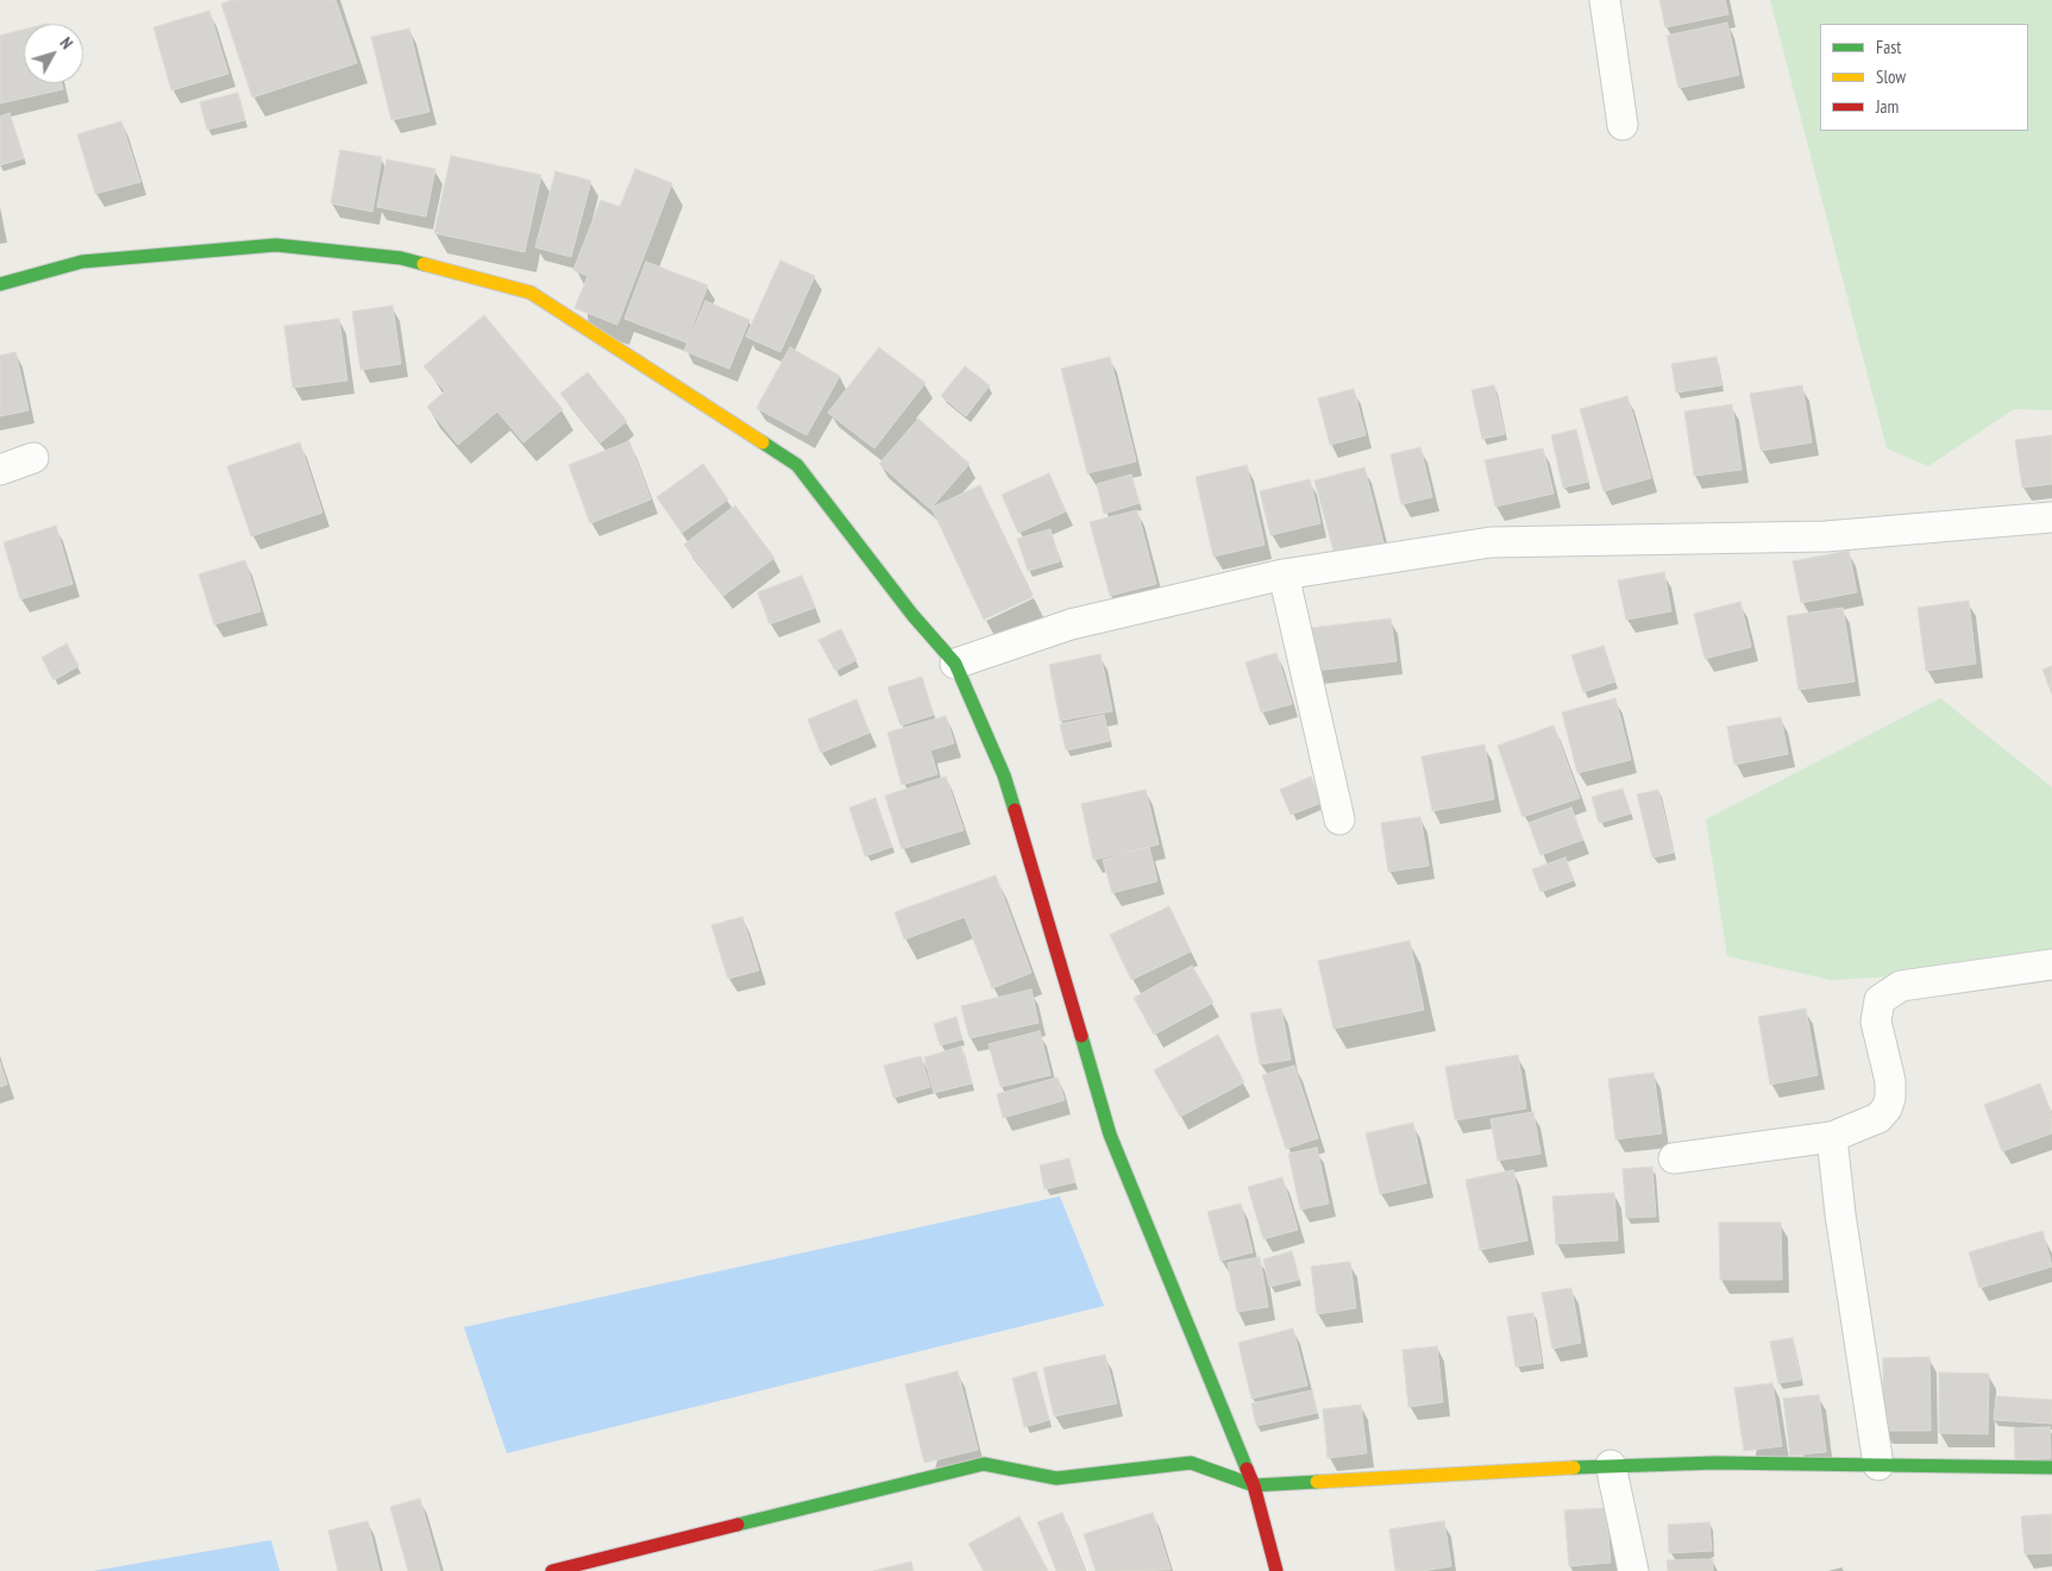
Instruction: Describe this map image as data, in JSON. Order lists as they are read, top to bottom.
{
  "legend": ["Fast", "Slow", "Jam"],
  "north": "top right"
}
